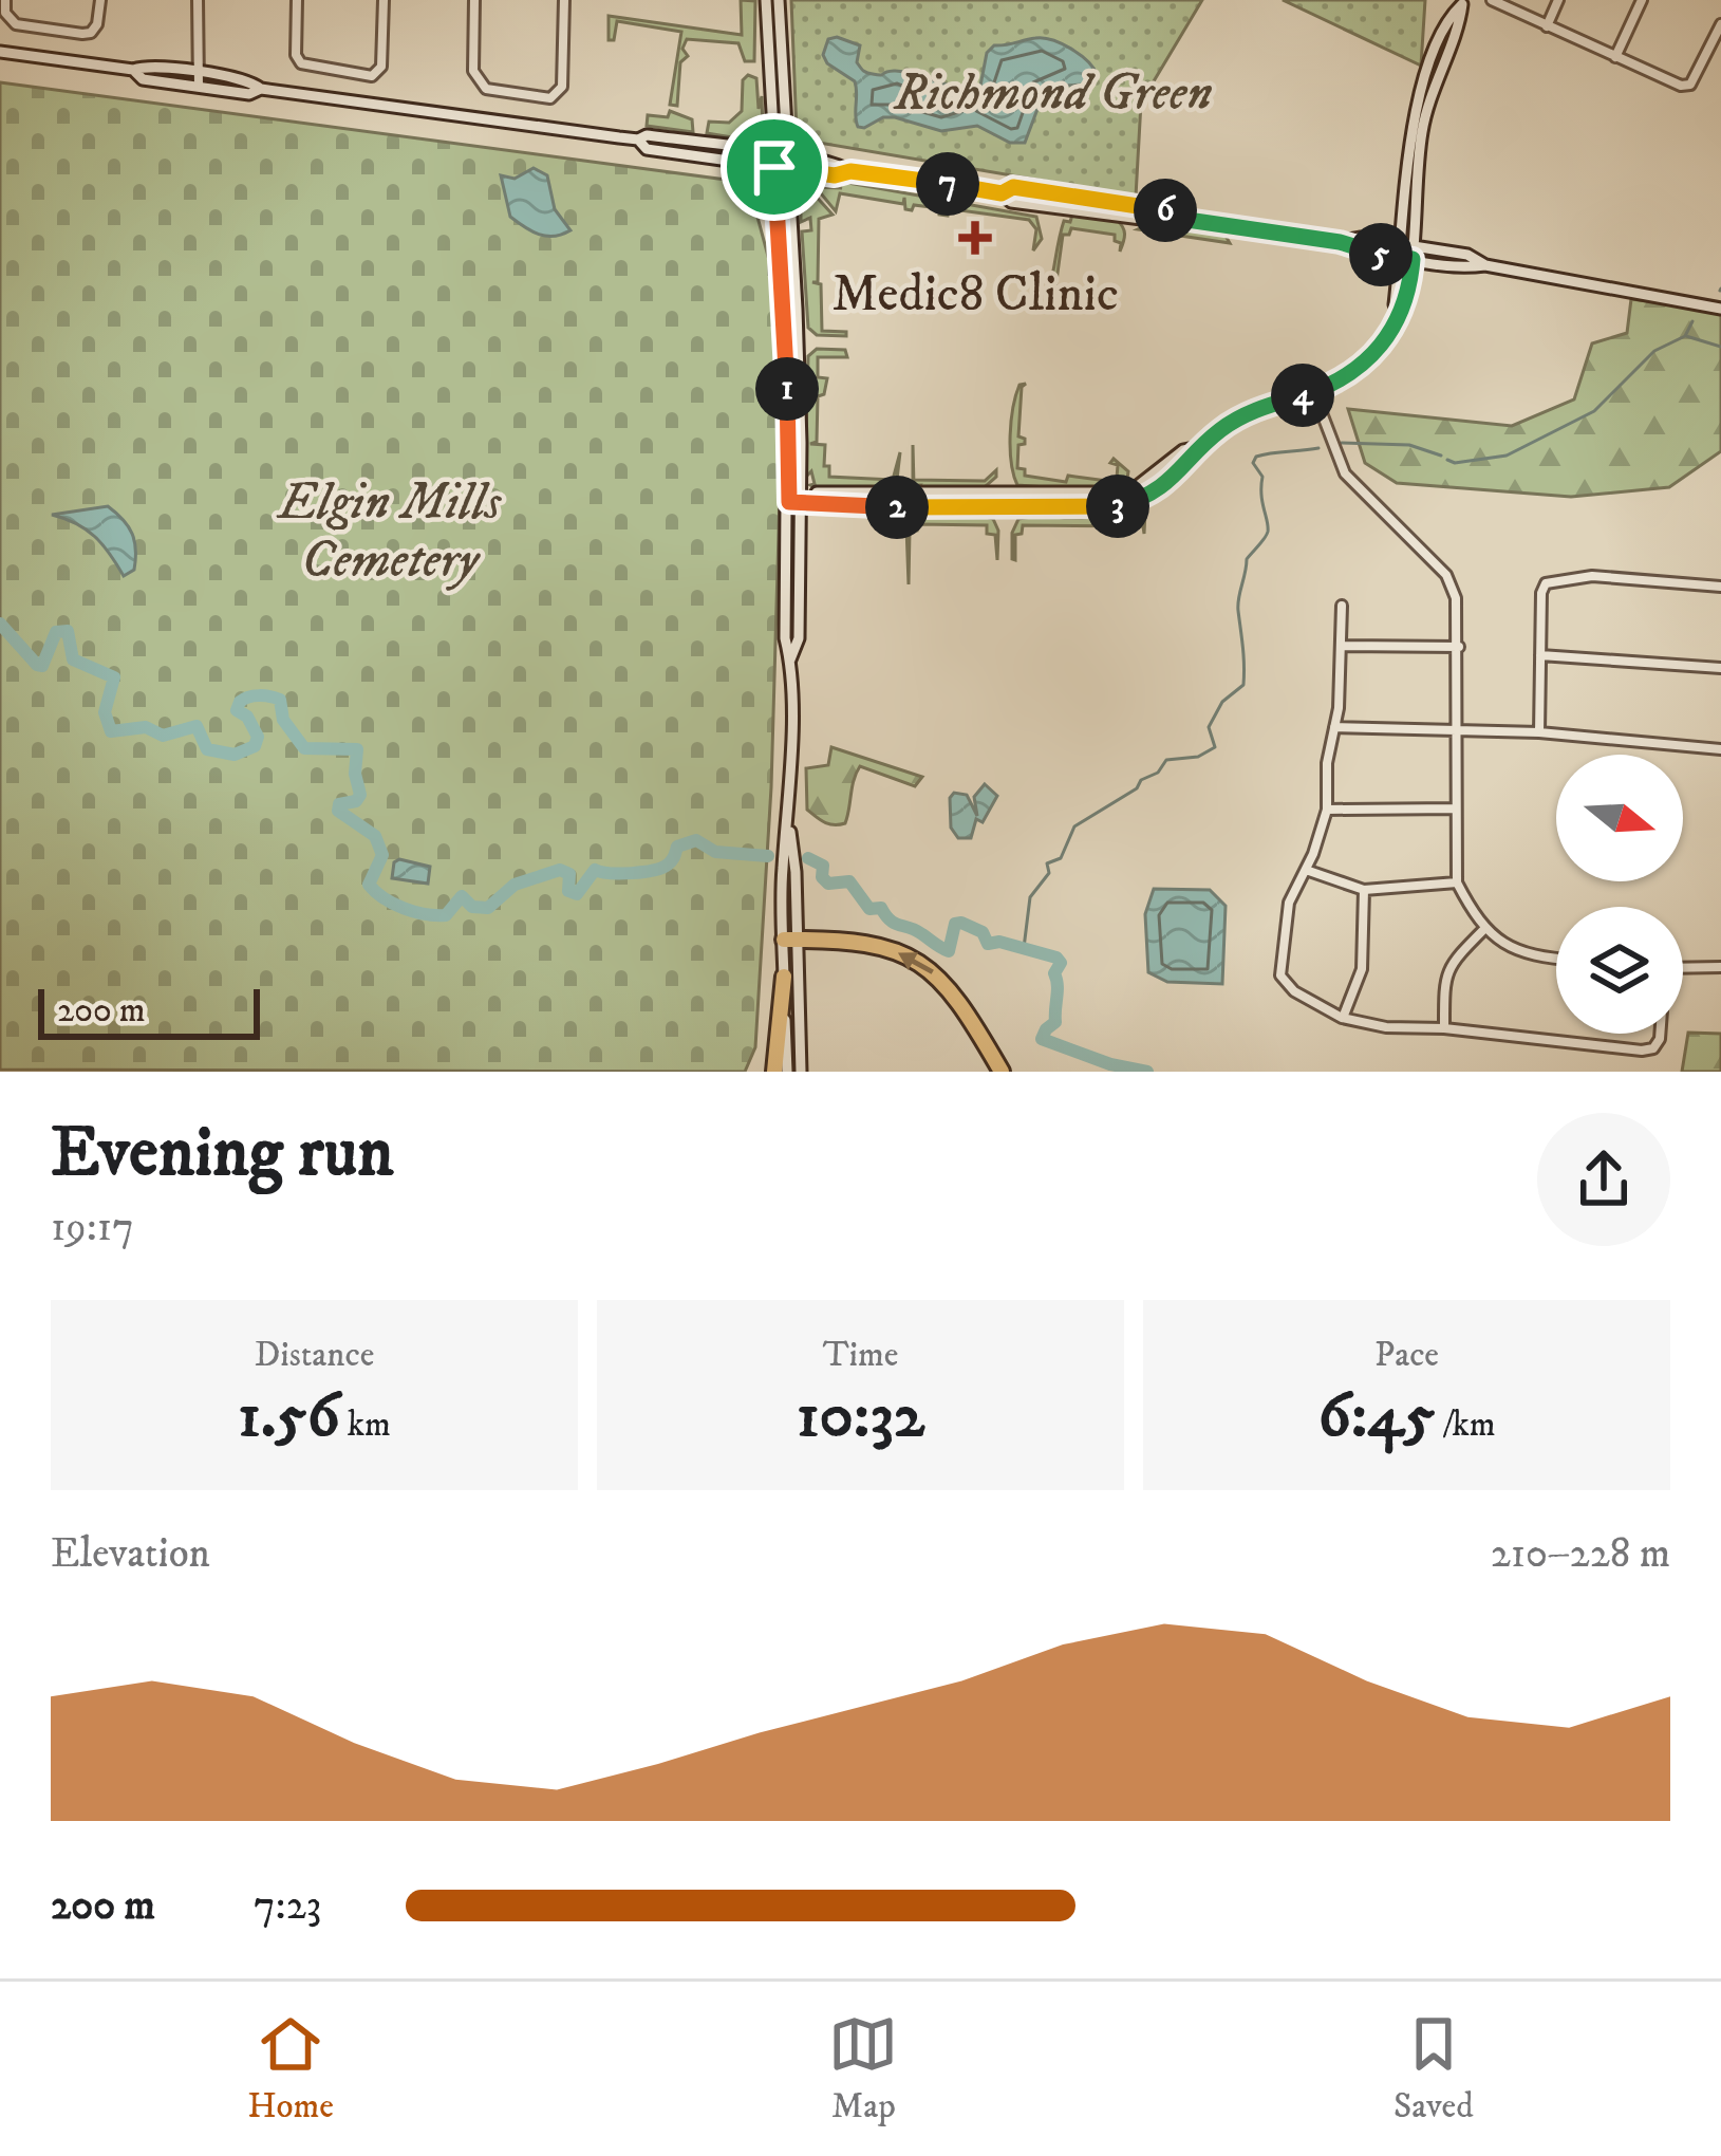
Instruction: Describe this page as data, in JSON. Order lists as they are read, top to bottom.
{
  "parks": ["Richmond Green", "Elgin Mills Cemetery"],
  "places": {
    "health": ["Medic8 Clinic"]
  },
  "scale_bar": "200 m",
  "north": "right",
  "page": {
    "pins": [
      "7",
      "6",
      "5",
      "1",
      "4",
      "3",
      "2"
    ],
    "scale": "200 m",
    "heading": ["Evening run", "19:17"],
    "stats": [
      ["Distance", "1.56 km"],
      ["Time", "10:32"],
      ["Pace", "6:45 /km"]
    ],
    "chart": ["Elevation", "210–228 m"],
    "list": [
      {
        "name": "200 m",
        "note": "7:23"
      }
    ],
    "tabs": ["Home", "Map", "Saved"]
  }
}
